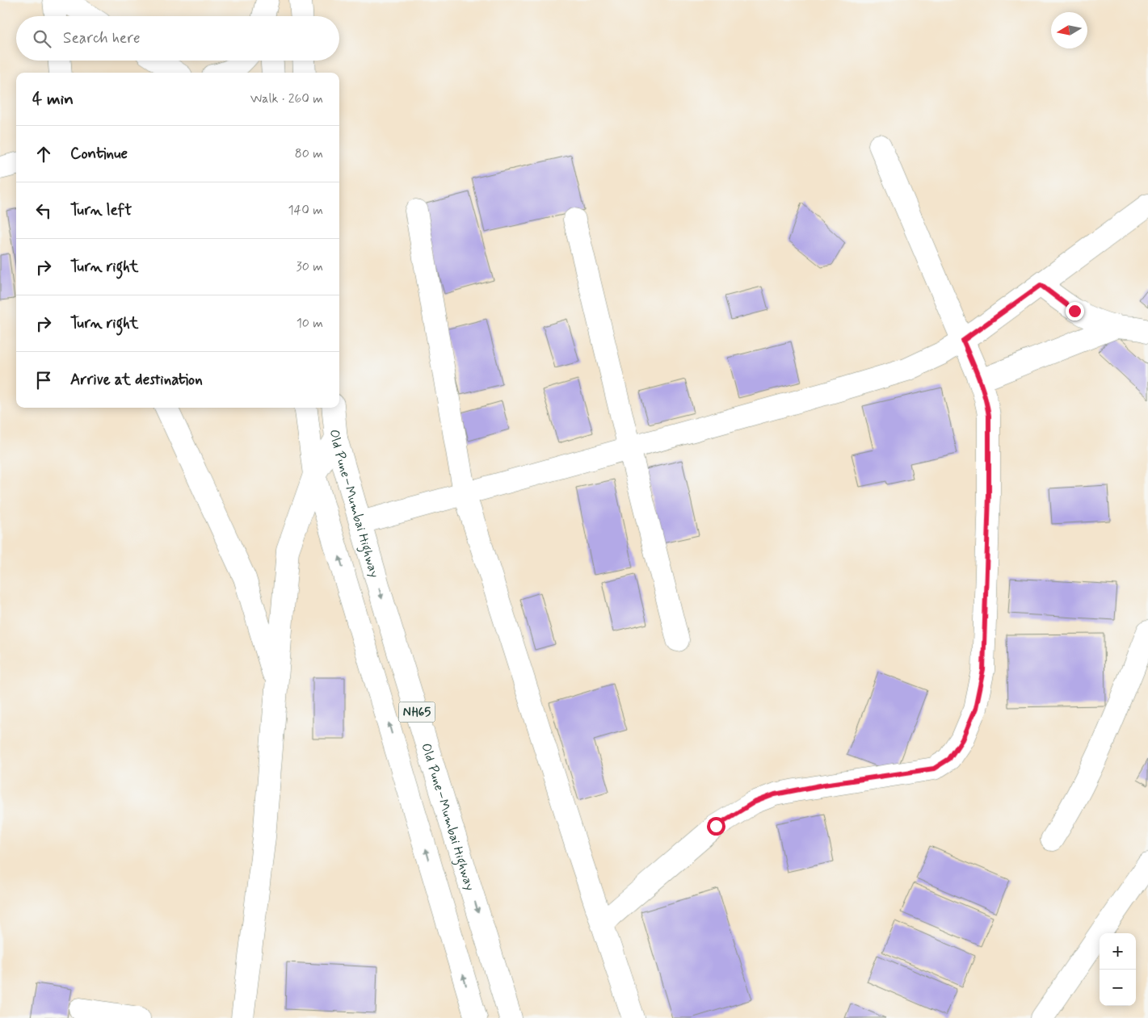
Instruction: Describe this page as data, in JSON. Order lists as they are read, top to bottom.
{
  "streets": {
    "main road": ["Old Pune–Mumbai Highway", "NH65"]
  },
  "north": "left",
  "page": {
    "search": "Search here",
    "heading": ["4 min", "Walk · 260 m"],
    "list": [
      ["Continue", "80 m"],
      ["Turn left", "140 m"],
      ["Turn right", "30 m"],
      ["Turn right", "10 m"],
      "Arrive at destination"
    ],
    "map_buttons": ["+", "−"]
  }
}
